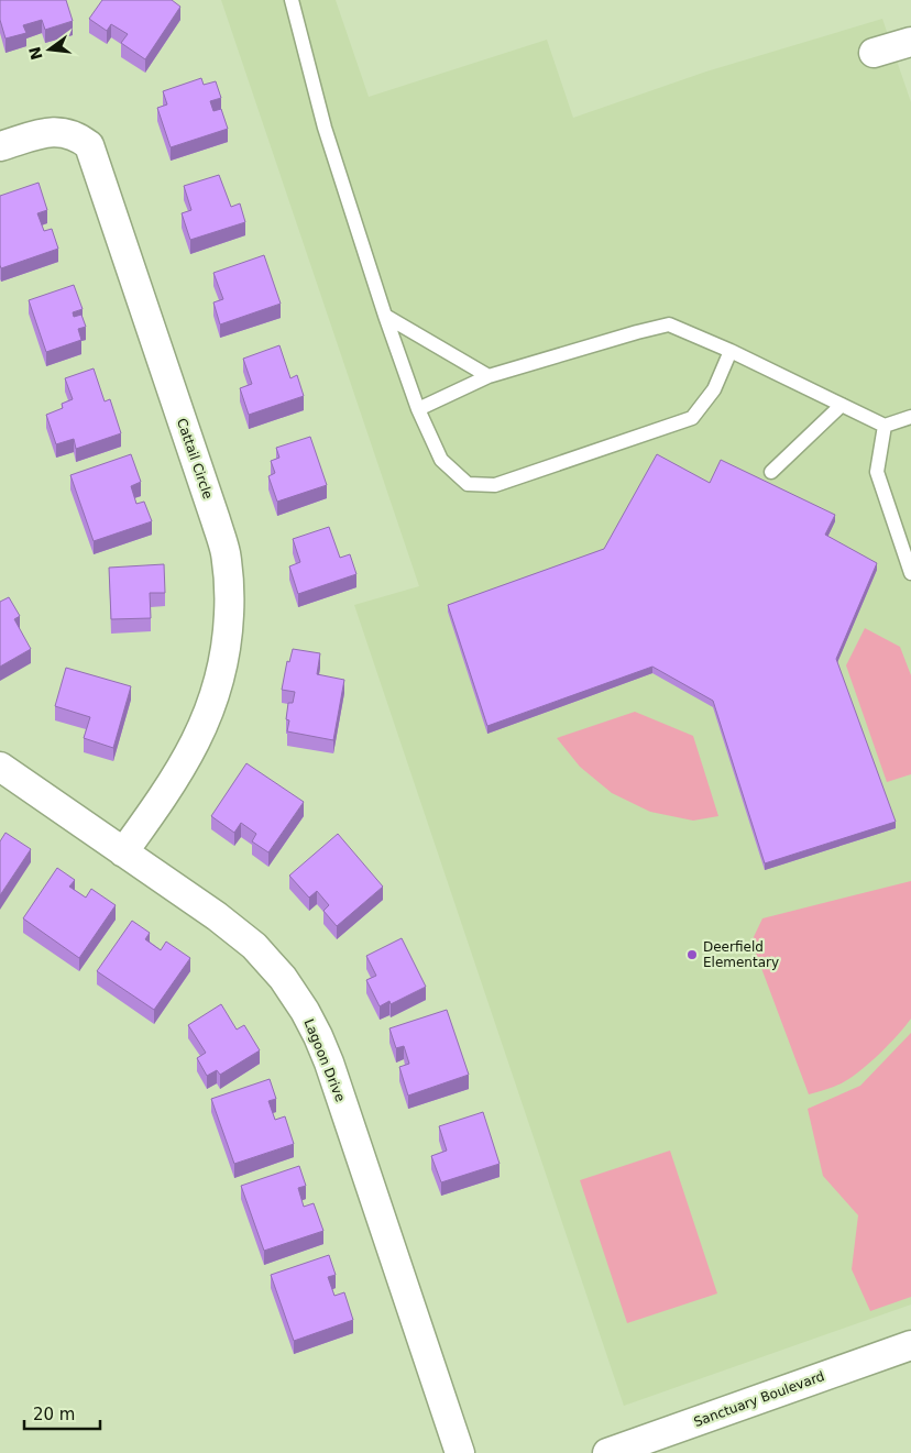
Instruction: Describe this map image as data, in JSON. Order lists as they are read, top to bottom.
{
  "streets": {
    "street": ["Cattail Circle", "Lagoon Drive", "Sanctuary Boulevard"]
  },
  "crossings": [
    ["Cattail Circle", "Lagoon Drive"]
  ],
  "places": ["Deerfield Elementary"],
  "scale_bar": "20 m",
  "north": "left"
}
